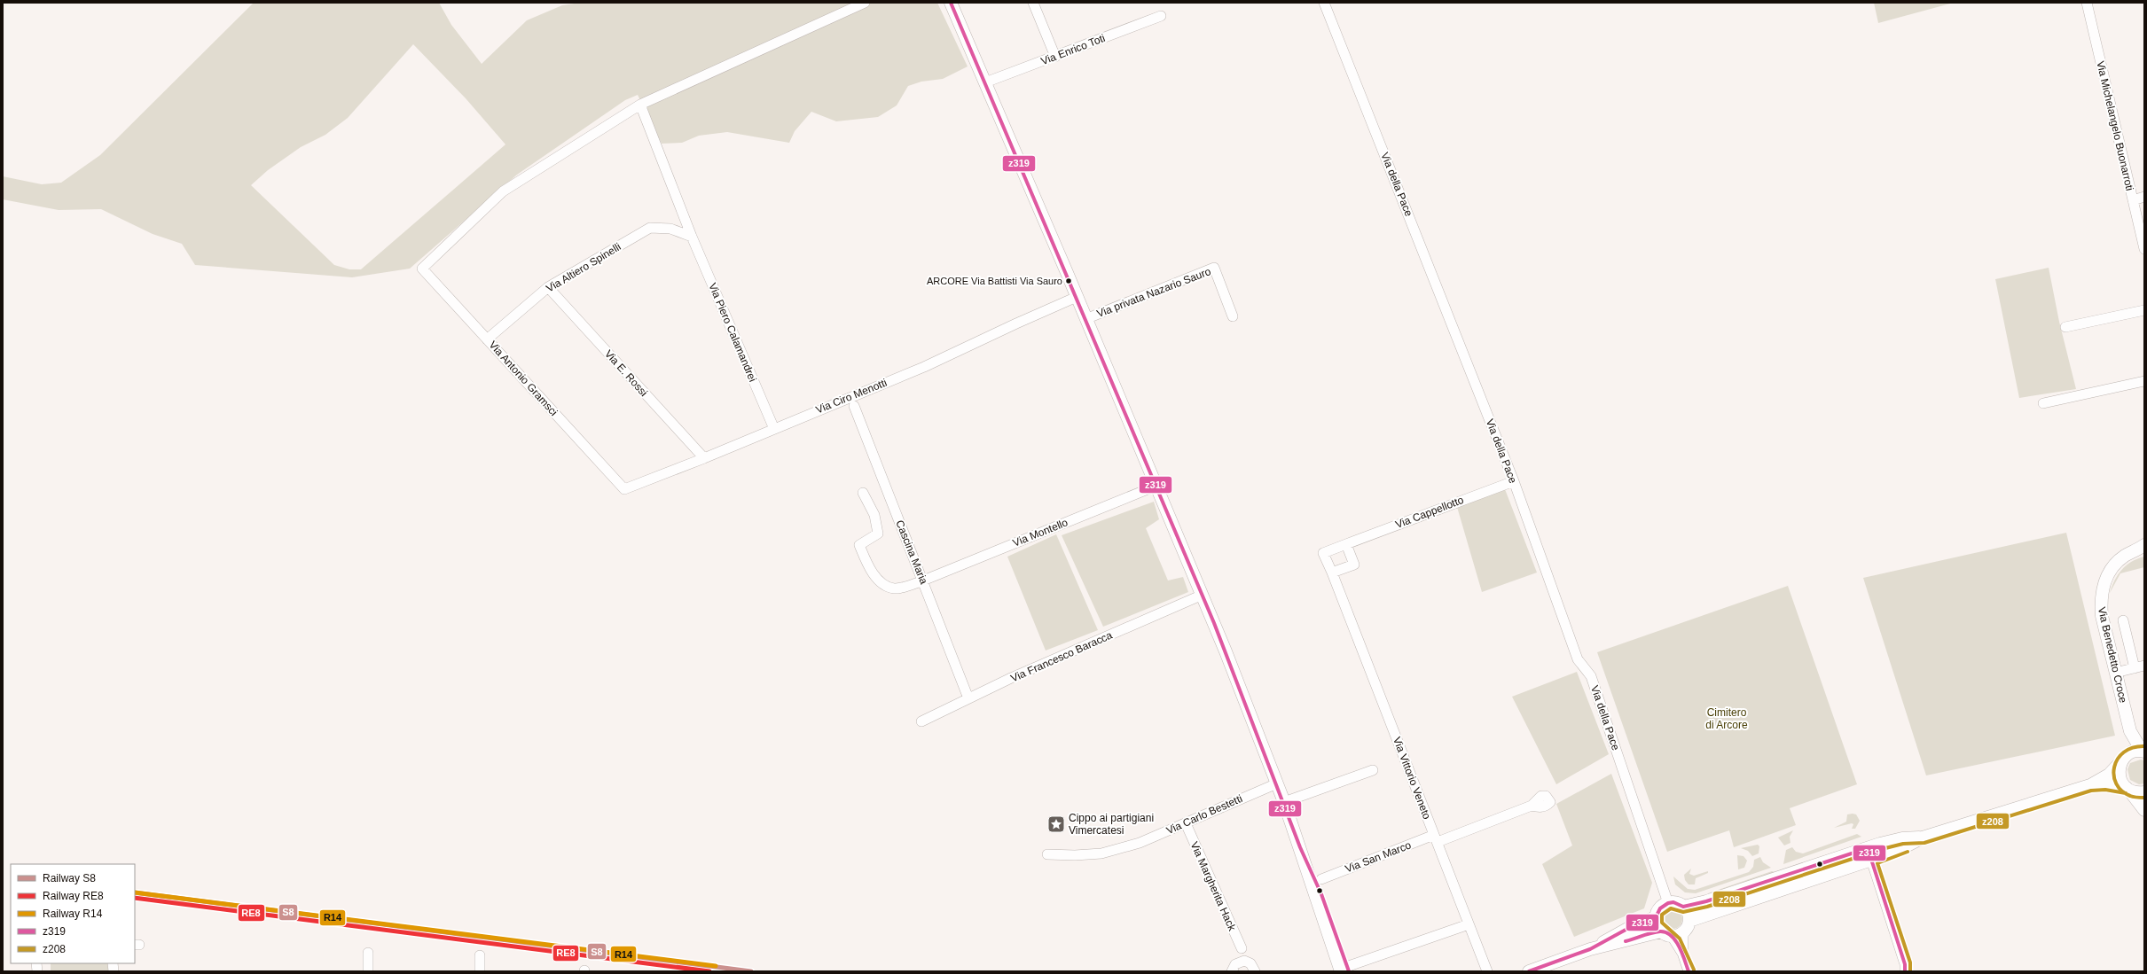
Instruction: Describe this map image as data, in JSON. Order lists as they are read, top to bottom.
{
  "streets": {
    "street": [
      "Via Enrico Toti",
      "Via Michelangelo Buonarroti",
      "Via della Pace",
      "Via Altiero Spinelli",
      "Via privata Nazario Sauro",
      "Via Piero Calamandrei",
      "Via E. Rossi",
      "Via Antonio Gramsci",
      "Via Ciro Menotti",
      "Via Cappellotto",
      "Via Montello",
      "Cascina Maria",
      "Via Benedetto Croce",
      "Via Francesco Baracca",
      "Via Vittorio Veneto",
      "Via Carlo Bestetti",
      "Via San Marco",
      "Via Margherita Hack"
    ]
  },
  "crossings": [
    ["Via della Pace", "Via Cappellotto"],
    ["Via Altiero Spinelli", "Via Piero Calamandrei"],
    ["Via Altiero Spinelli", "Via E. Rossi"],
    ["Via Altiero Spinelli", "Via Antonio Gramsci"],
    ["Via Piero Calamandrei", "Via Antonio Gramsci"],
    ["Via Piero Calamandrei", "Via Ciro Menotti"],
    ["Via E. Rossi", "Via Ciro Menotti"],
    ["Via Antonio Gramsci", "Via Ciro Menotti"],
    ["Via Cappellotto", "Via Vittorio Veneto"],
    ["Via Montello", "Cascina Maria"],
    ["Cascina Maria", "Via Francesco Baracca"],
    ["Via Vittorio Veneto", "Via San Marco"],
    ["Via Carlo Bestetti", "Via Margherita Hack"]
  ],
  "parks": ["Cimitero di Arcore"],
  "places": {
    "other": ["ARCORE Via Battisti Via Sauro"],
    "place": ["Cippo ai partigiani Vimercatesi"]
  },
  "lines": [
    "transit line z319",
    "transit line z208",
    "rail line R14",
    "rail line S8",
    "rail line RE8"
  ],
  "legend": [
    "Railway S8",
    "Railway RE8",
    "Railway R14",
    "z319",
    "z208"
  ]
}
